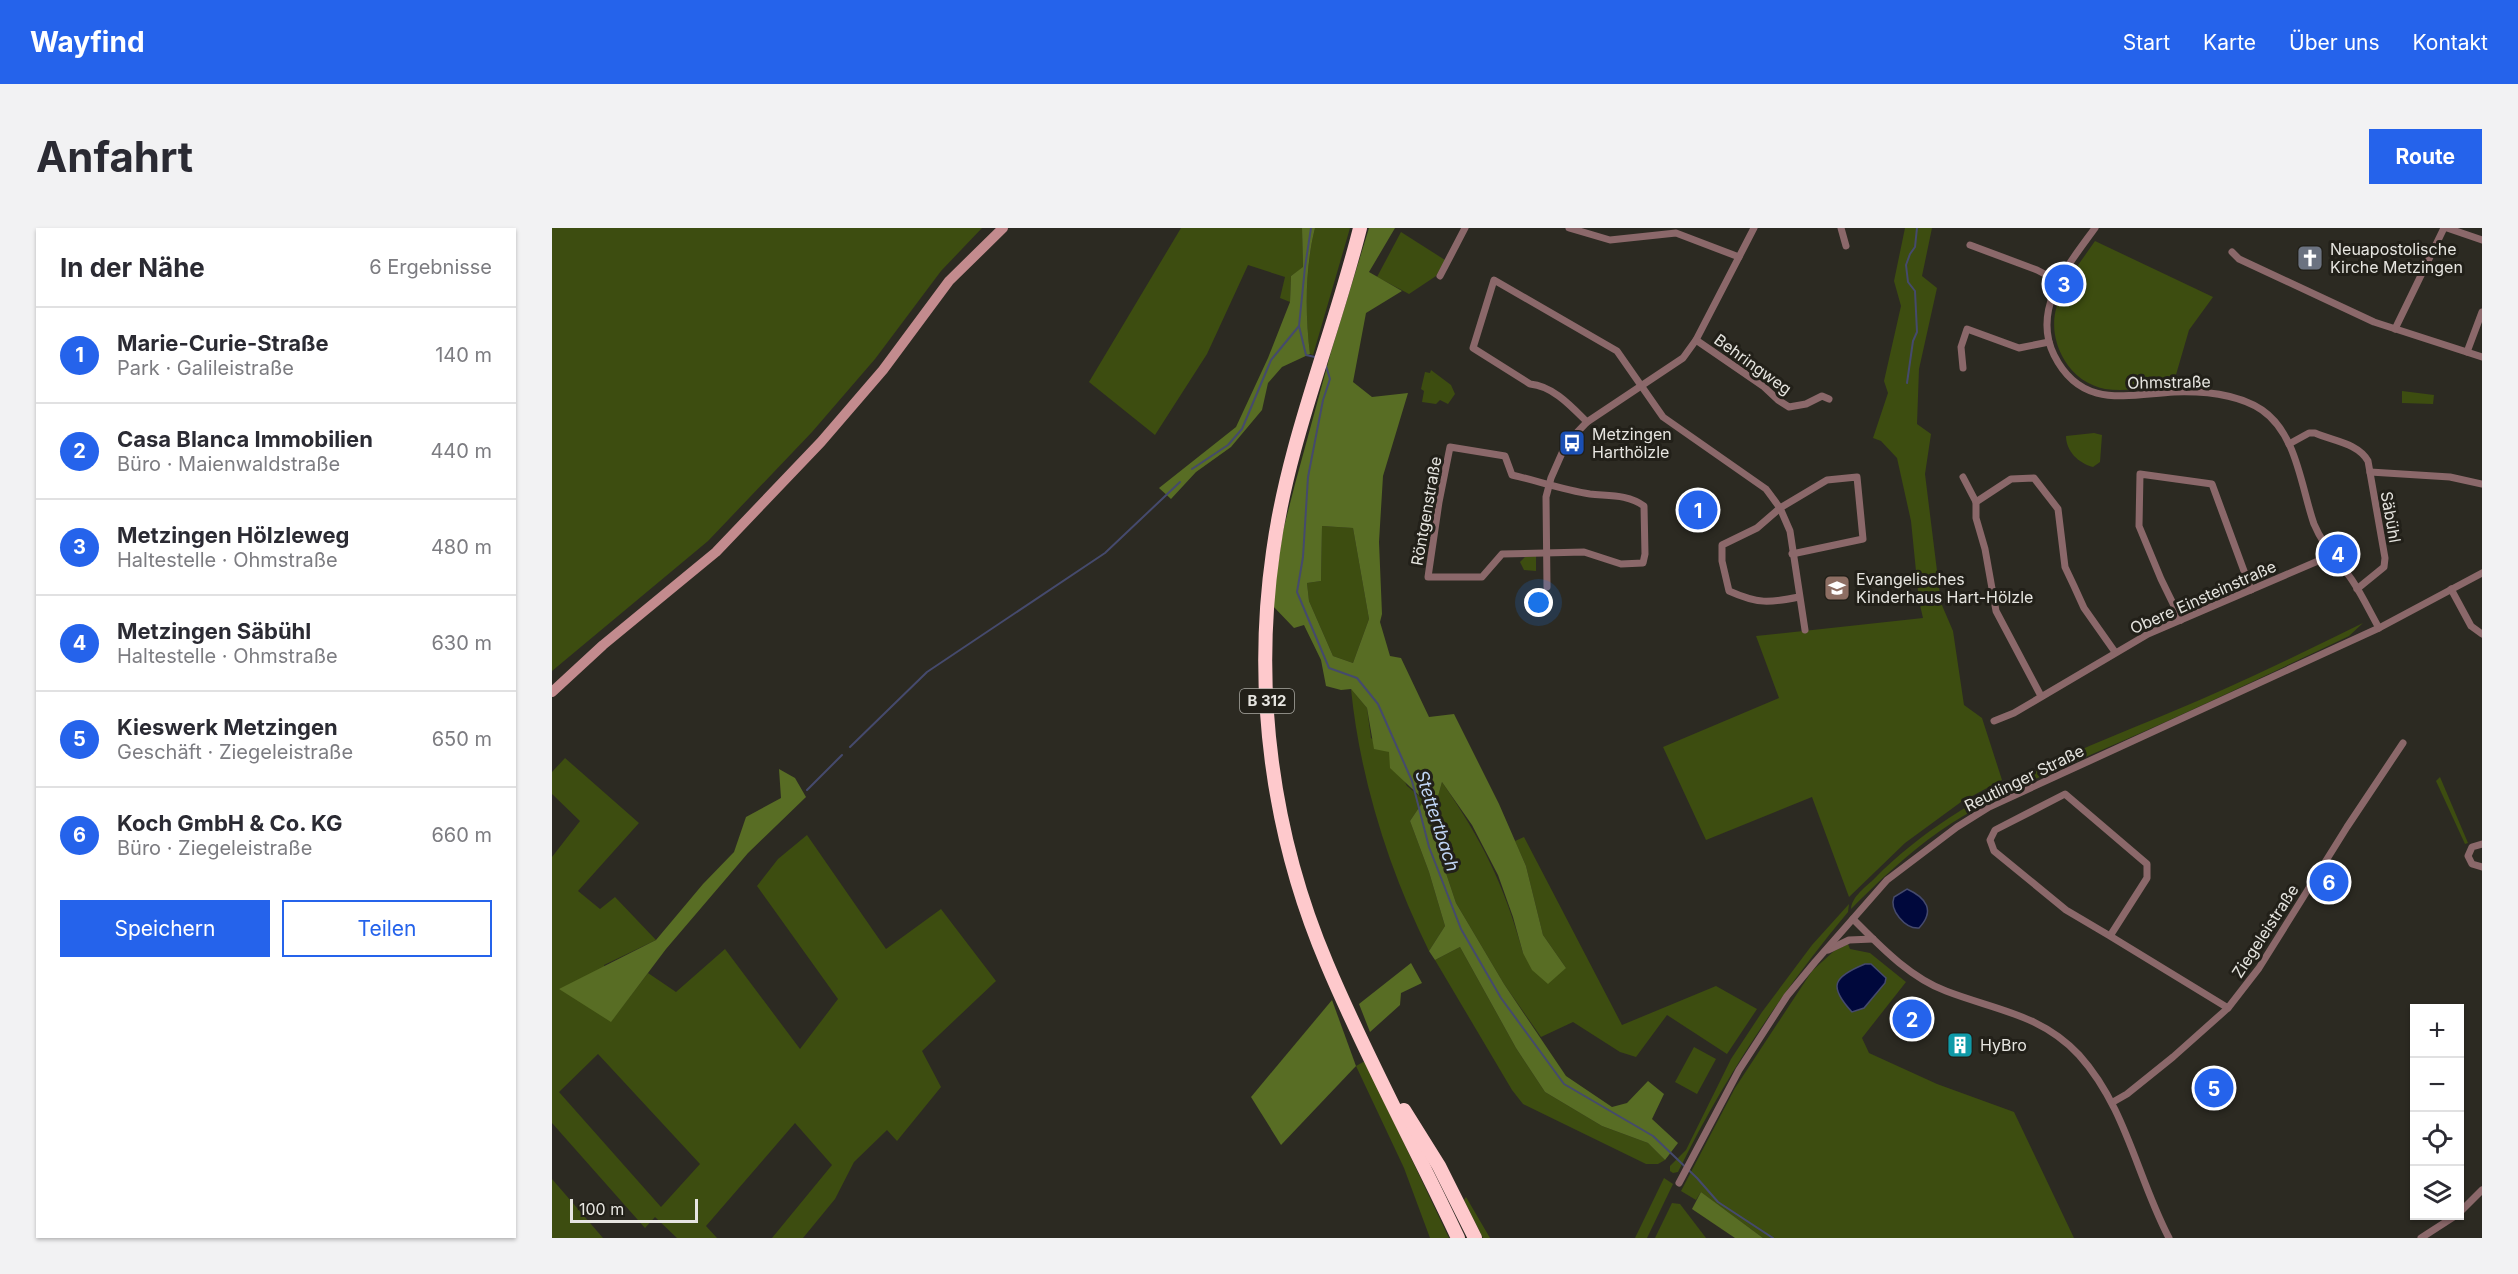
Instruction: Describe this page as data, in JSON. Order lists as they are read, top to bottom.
{
  "streets": {
    "highway": ["B 312"],
    "street": [
      "Behringweg",
      "Ohmstraße",
      "Röntgenstraße",
      "Säbühl",
      "Obere Einsteinstraße",
      "Reutlinger Straße",
      "Ziegeleistraße"
    ]
  },
  "crossings": [
    ["Ohmstraße", "Säbühl"],
    ["Ohmstraße", "Obere Einsteinstraße"],
    ["Ohmstraße", "Reutlinger Straße"]
  ],
  "water": ["Stettertbach"],
  "places": {
    "church": ["Neuapostolische Kirche Metzingen"],
    "bus stop": ["Metzingen Harthölzle"],
    "school or university": ["Evangelisches Kinderhaus Hart-Hölzle"],
    "building": ["HyBro"]
  },
  "scale_bar": "100 m",
  "page": {
    "header": "Wayfind",
    "nav": [
      "Start",
      "Karte",
      "Über uns",
      "Kontakt"
    ],
    "buttons": [
      "Route",
      ["Speichern", "Teilen"]
    ],
    "title": "Anfahrt",
    "heading": ["In der Nähe", "6 Ergebnisse"],
    "pins": [
      "3",
      "1",
      "4",
      "6",
      "2",
      "5"
    ],
    "list": [
      {
        "mark": "1",
        "name": "Marie-Curie-Straße",
        "note": "Park · Galileistraße",
        "value": "140 m"
      },
      {
        "mark": "2",
        "name": "Casa Blanca Immobilien",
        "note": "Büro · Maienwaldstraße",
        "value": "440 m"
      },
      {
        "mark": "3",
        "name": "Metzingen Hölzleweg",
        "note": "Haltestelle · Ohmstraße",
        "value": "480 m"
      },
      {
        "mark": "4",
        "name": "Metzingen Säbühl",
        "note": "Haltestelle · Ohmstraße",
        "value": "630 m"
      },
      {
        "mark": "5",
        "name": "Kieswerk Metzingen",
        "note": "Geschäft · Ziegeleistraße",
        "value": "650 m"
      },
      {
        "mark": "6",
        "name": "Koch GmbH & Co. KG",
        "note": "Büro · Ziegeleistraße",
        "value": "660 m"
      }
    ],
    "map_buttons": ["+", "−"],
    "scale": "100 m"
  }
}
